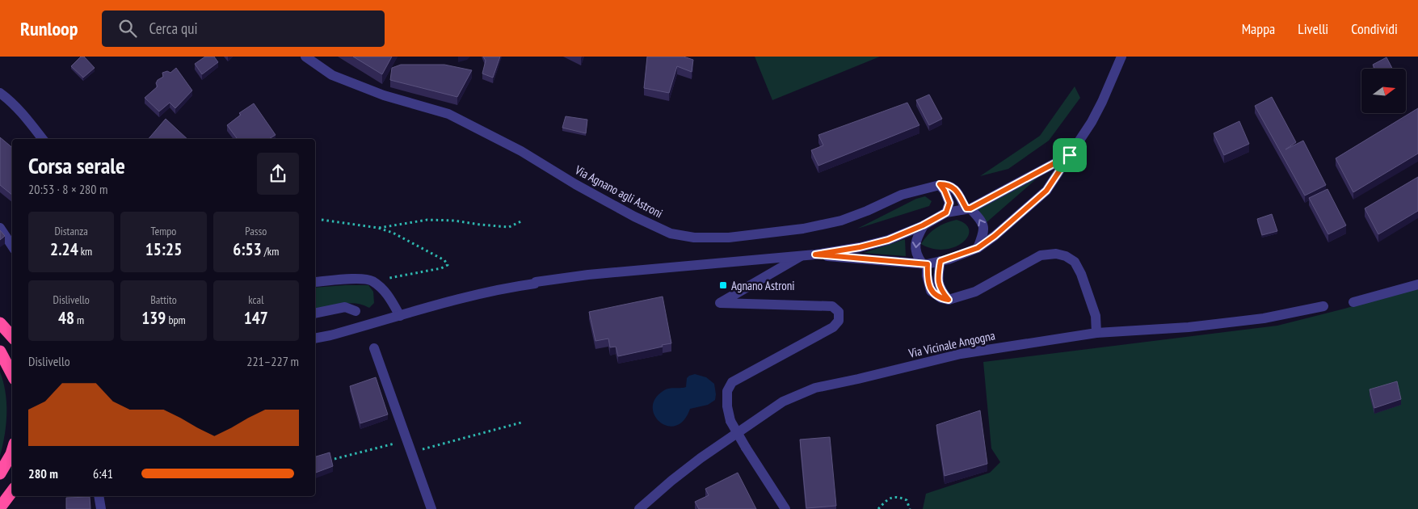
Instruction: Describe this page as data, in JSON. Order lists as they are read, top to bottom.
{
  "streets": {
    "street": ["Via Agnano agli Astroni", "Via Vicinale Angogna"]
  },
  "places": {
    "transit": ["Agnano Astroni"]
  },
  "north": "right",
  "page": {
    "header": "Runloop",
    "search": "Cerca qui",
    "nav": ["Mappa", "Livelli", "Condividi"],
    "heading": ["Corsa serale", "20:53 · 8 × 280 m"],
    "stats": [
      ["Distanza", "2.24 km"],
      ["Tempo", "15:25"],
      ["Passo", "6:53 /km"],
      ["Dislivello", "48 m"],
      ["Battito", "139 bpm"],
      ["kcal", "147"]
    ],
    "chart": ["Dislivello", "221–227 m"],
    "list": [
      {
        "name": "280 m",
        "note": "6:41"
      }
    ]
  }
}
